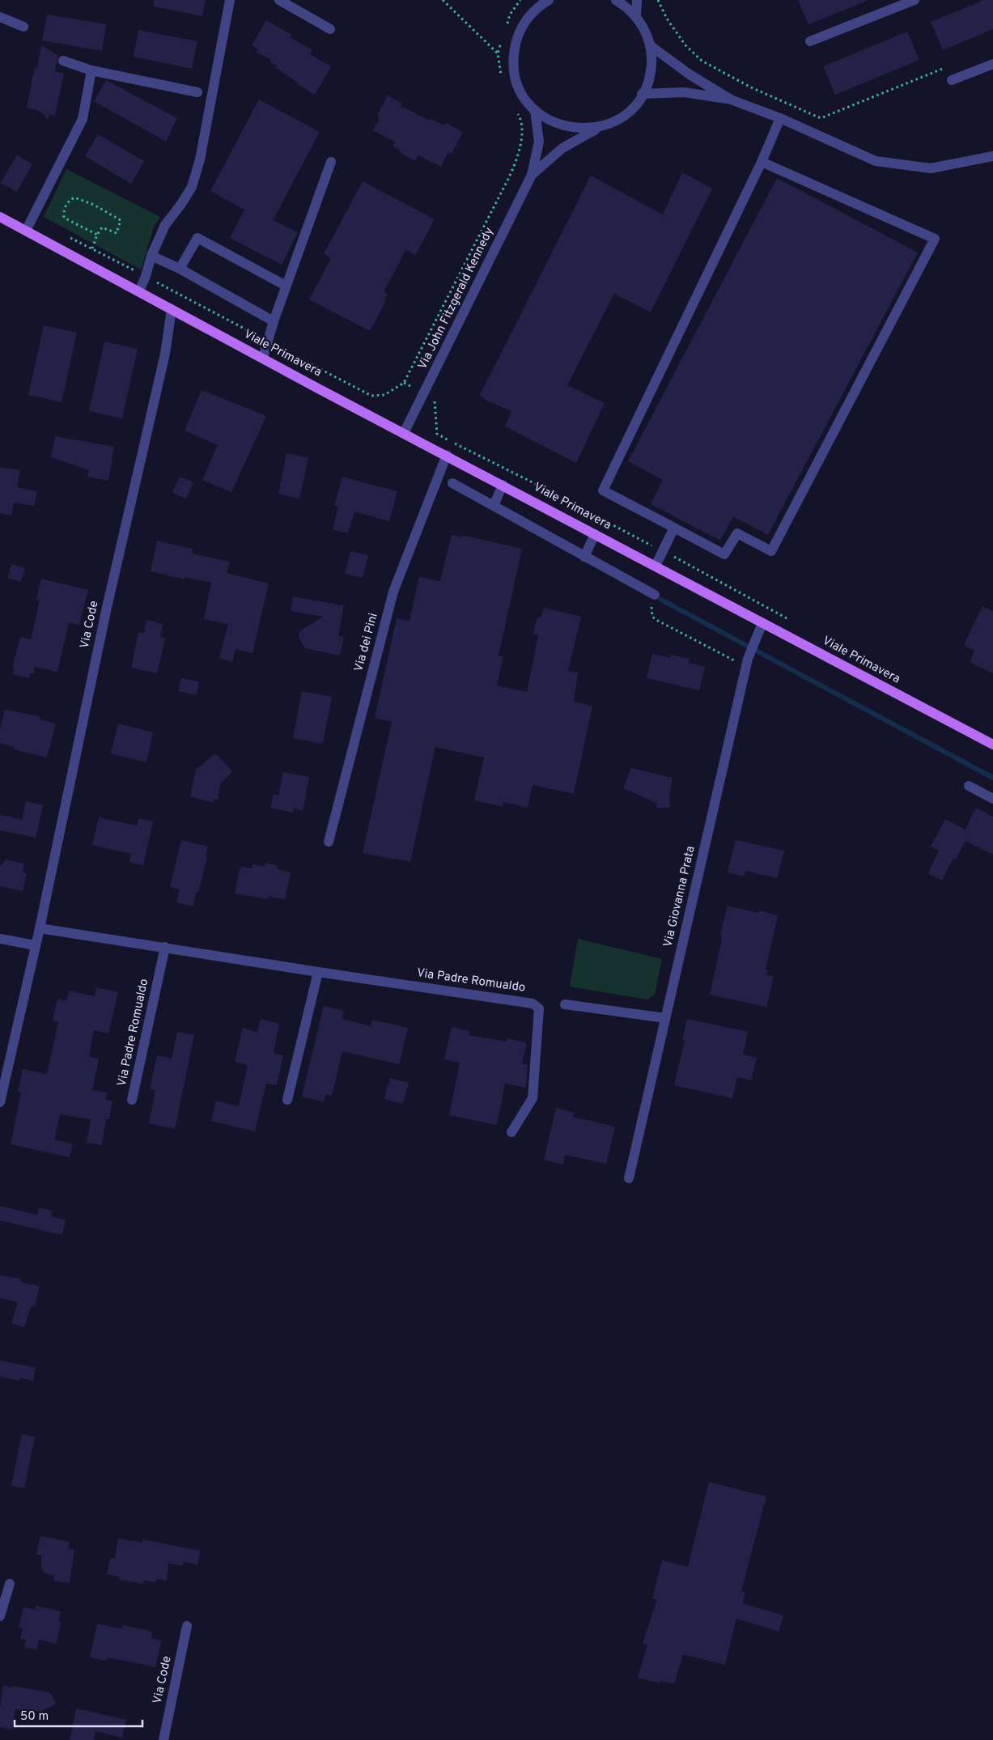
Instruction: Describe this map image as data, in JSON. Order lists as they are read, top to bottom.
{
  "streets": {
    "main road": ["Viale Primavera"],
    "street": [
      "Via John Fitzgerald Kennedy",
      "Via Code",
      "Via dei Pini",
      "Via Giovanna Prata",
      "Via Padre Romualdo"
    ]
  },
  "crossings": [
    ["Via John Fitzgerald Kennedy", "Viale Primavera"],
    ["Viale Primavera", "Via Code"],
    ["Viale Primavera", "Via dei Pini"],
    ["Viale Primavera", "Via Giovanna Prata"],
    ["Via Code", "Via Padre Romualdo"]
  ],
  "scale_bar": "50 m"
}
